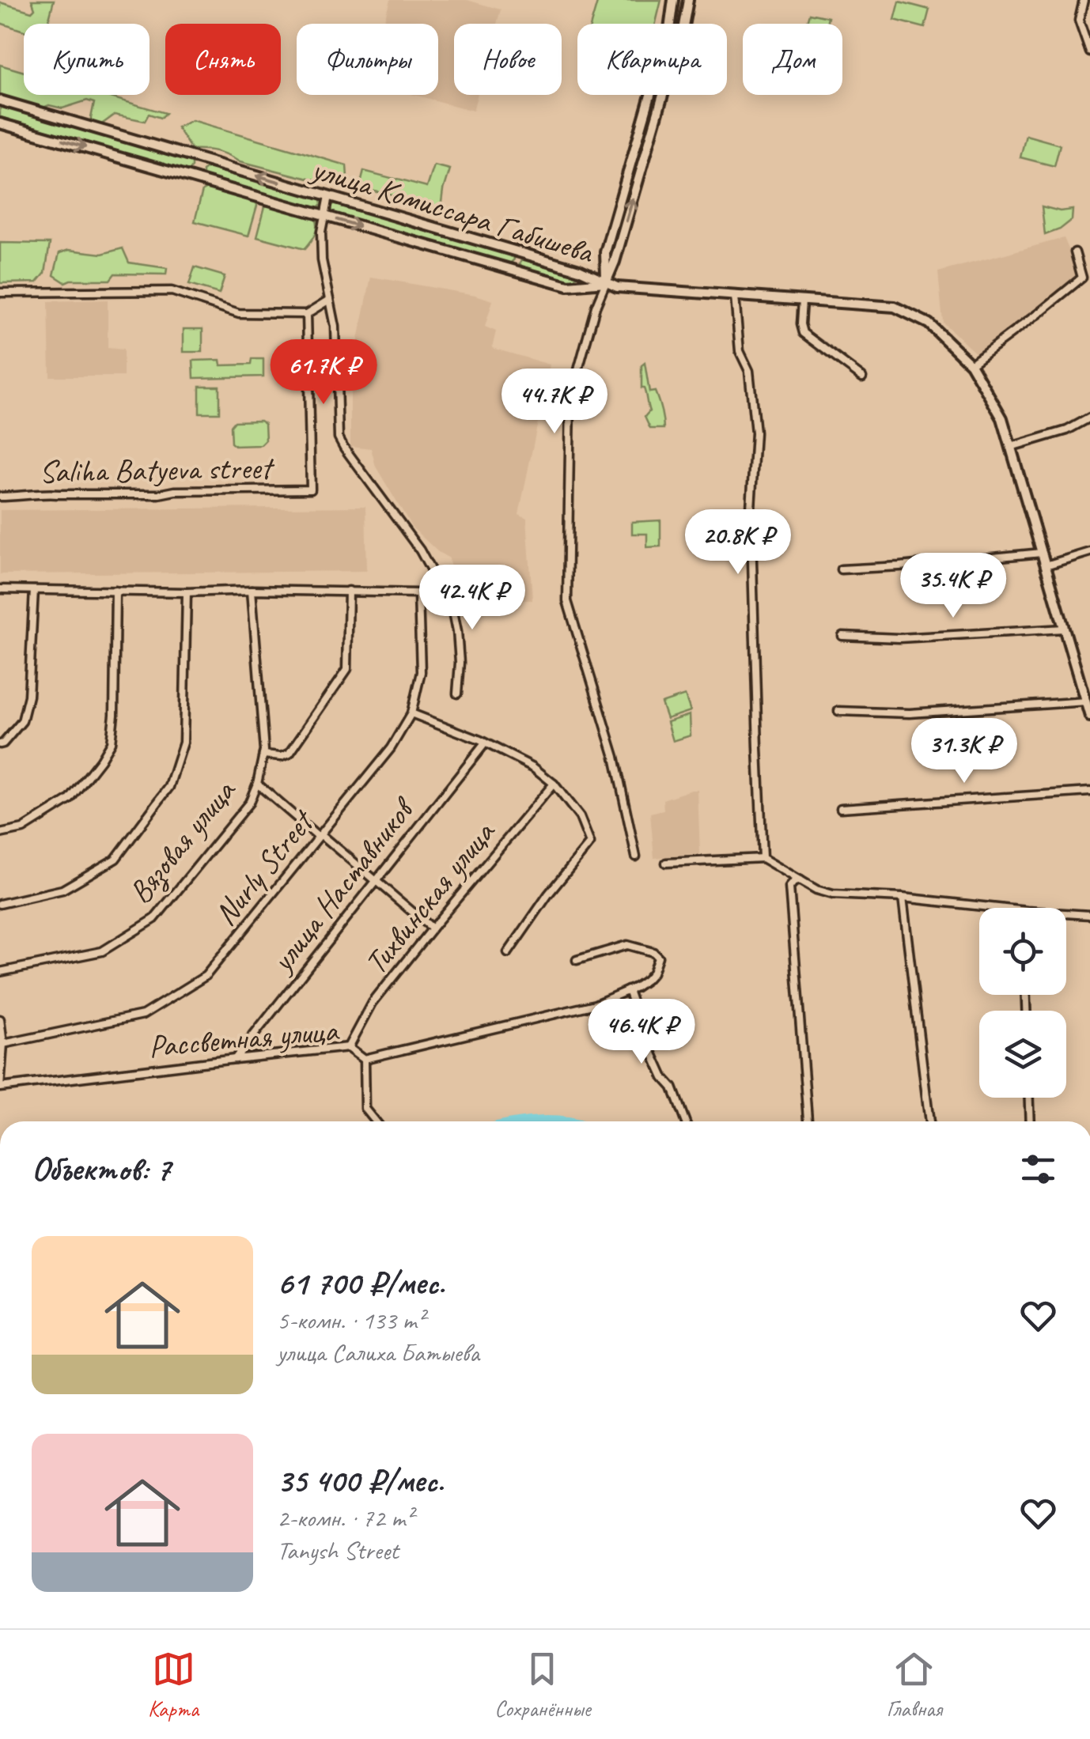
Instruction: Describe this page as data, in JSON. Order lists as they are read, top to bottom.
{
  "streets": {
    "street": [
      "улица Комиссара Габишева",
      "Вязовая улица",
      "Nurly Street",
      "улица Наставников",
      "Тихвинская улица",
      "Рассветная улица"
    ]
  },
  "crossings": [
    ["улица Наставников", "Рассветная улица"],
    ["Тихвинская улица", "Рассветная улица"]
  ],
  "page": {
    "chip": [
      "Купить",
      "Снять",
      "Фильтры",
      "Новое",
      "Квартира",
      "Дом"
    ],
    "price": [
      "61.7K ₽",
      "44.7K ₽",
      "20.8K ₽",
      "35.4K ₽",
      "42.4K ₽",
      "31.3K ₽",
      "46.4K ₽"
    ],
    "heading": "Объектов: 7",
    "list": [
      {
        "name": "61 700 ₽/мес.",
        "note": "5-комн. · 133 m² · улица Салиха Батыева"
      },
      {
        "name": "35 400 ₽/мес.",
        "note": "2-комн. · 72 m² · Tanysh Street"
      }
    ],
    "tabs": ["Карта", "Сохранённые", "Главная"]
  }
}
